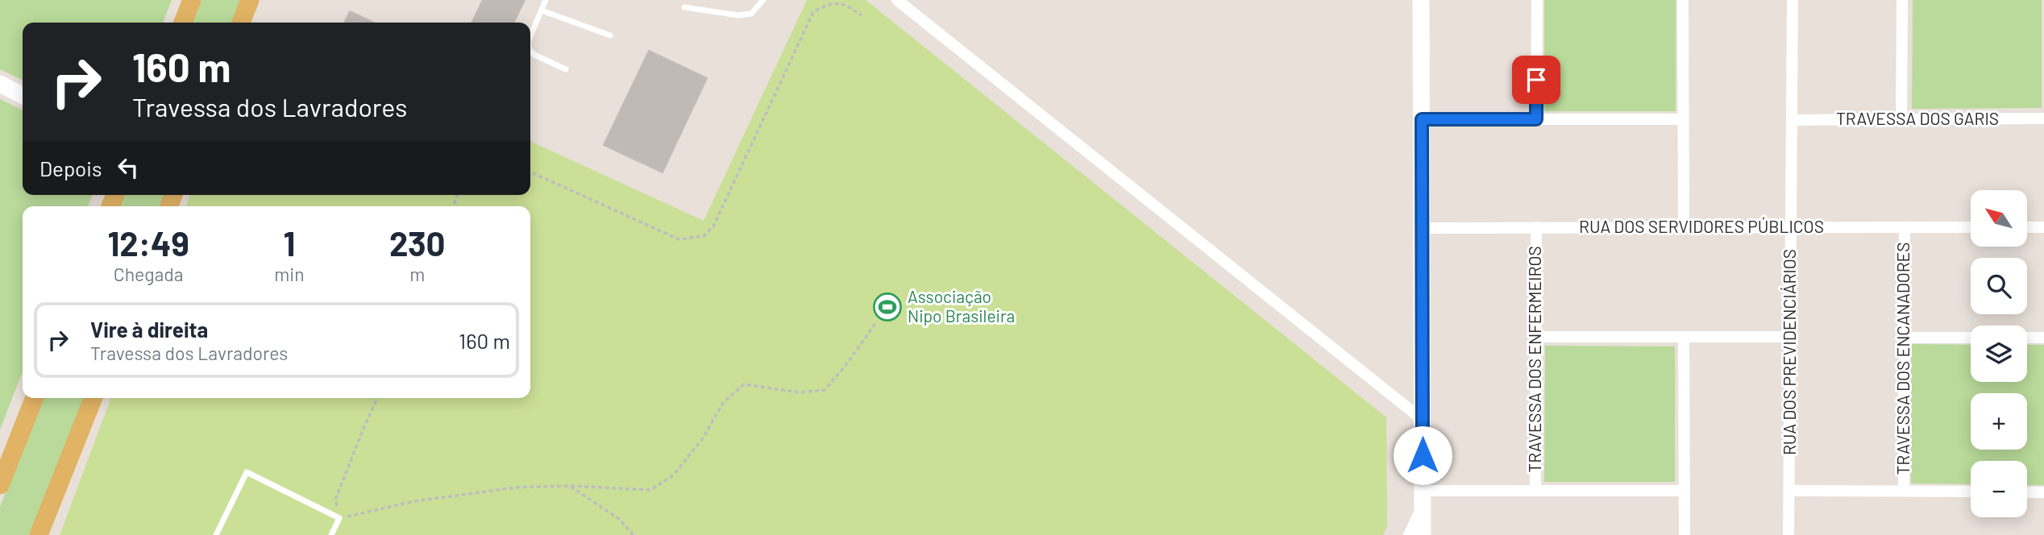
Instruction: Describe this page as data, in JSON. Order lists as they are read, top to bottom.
{
  "streets": {
    "street": [
      "TRAVESSA DOS GARIS",
      "RUA DOS SERVIDORES PÚBLICOS",
      "RUA DOS PREVIDENCIÁRIOS",
      "TRAVESSA DOS ENCANADORES",
      "TRAVESSA DOS ENFERMEIROS"
    ]
  },
  "crossings": [
    ["TRAVESSA DOS GARIS", "RUA DOS PREVIDENCIÁRIOS"],
    ["RUA DOS SERVIDORES PÚBLICOS", "RUA DOS PREVIDENCIÁRIOS"],
    ["RUA DOS SERVIDORES PÚBLICOS", "TRAVESSA DOS ENCANADORES"],
    ["RUA DOS SERVIDORES PÚBLICOS", "TRAVESSA DOS ENFERMEIROS"]
  ],
  "places": {
    "sports": ["Associação Nipo Brasileira"]
  },
  "north": "top left",
  "page": {
    "turn": ["160 m", "Travessa dos Lavradores"],
    "then": "Depois",
    "map_buttons": ["+", "−"],
    "eta": [
      "12:49",
      "Chegada",
      "1",
      "min",
      "230",
      "m"
    ],
    "list": [
      {
        "name": "Vire à direita",
        "note": "Travessa dos Lavradores",
        "value": "160 m"
      }
    ]
  }
}
